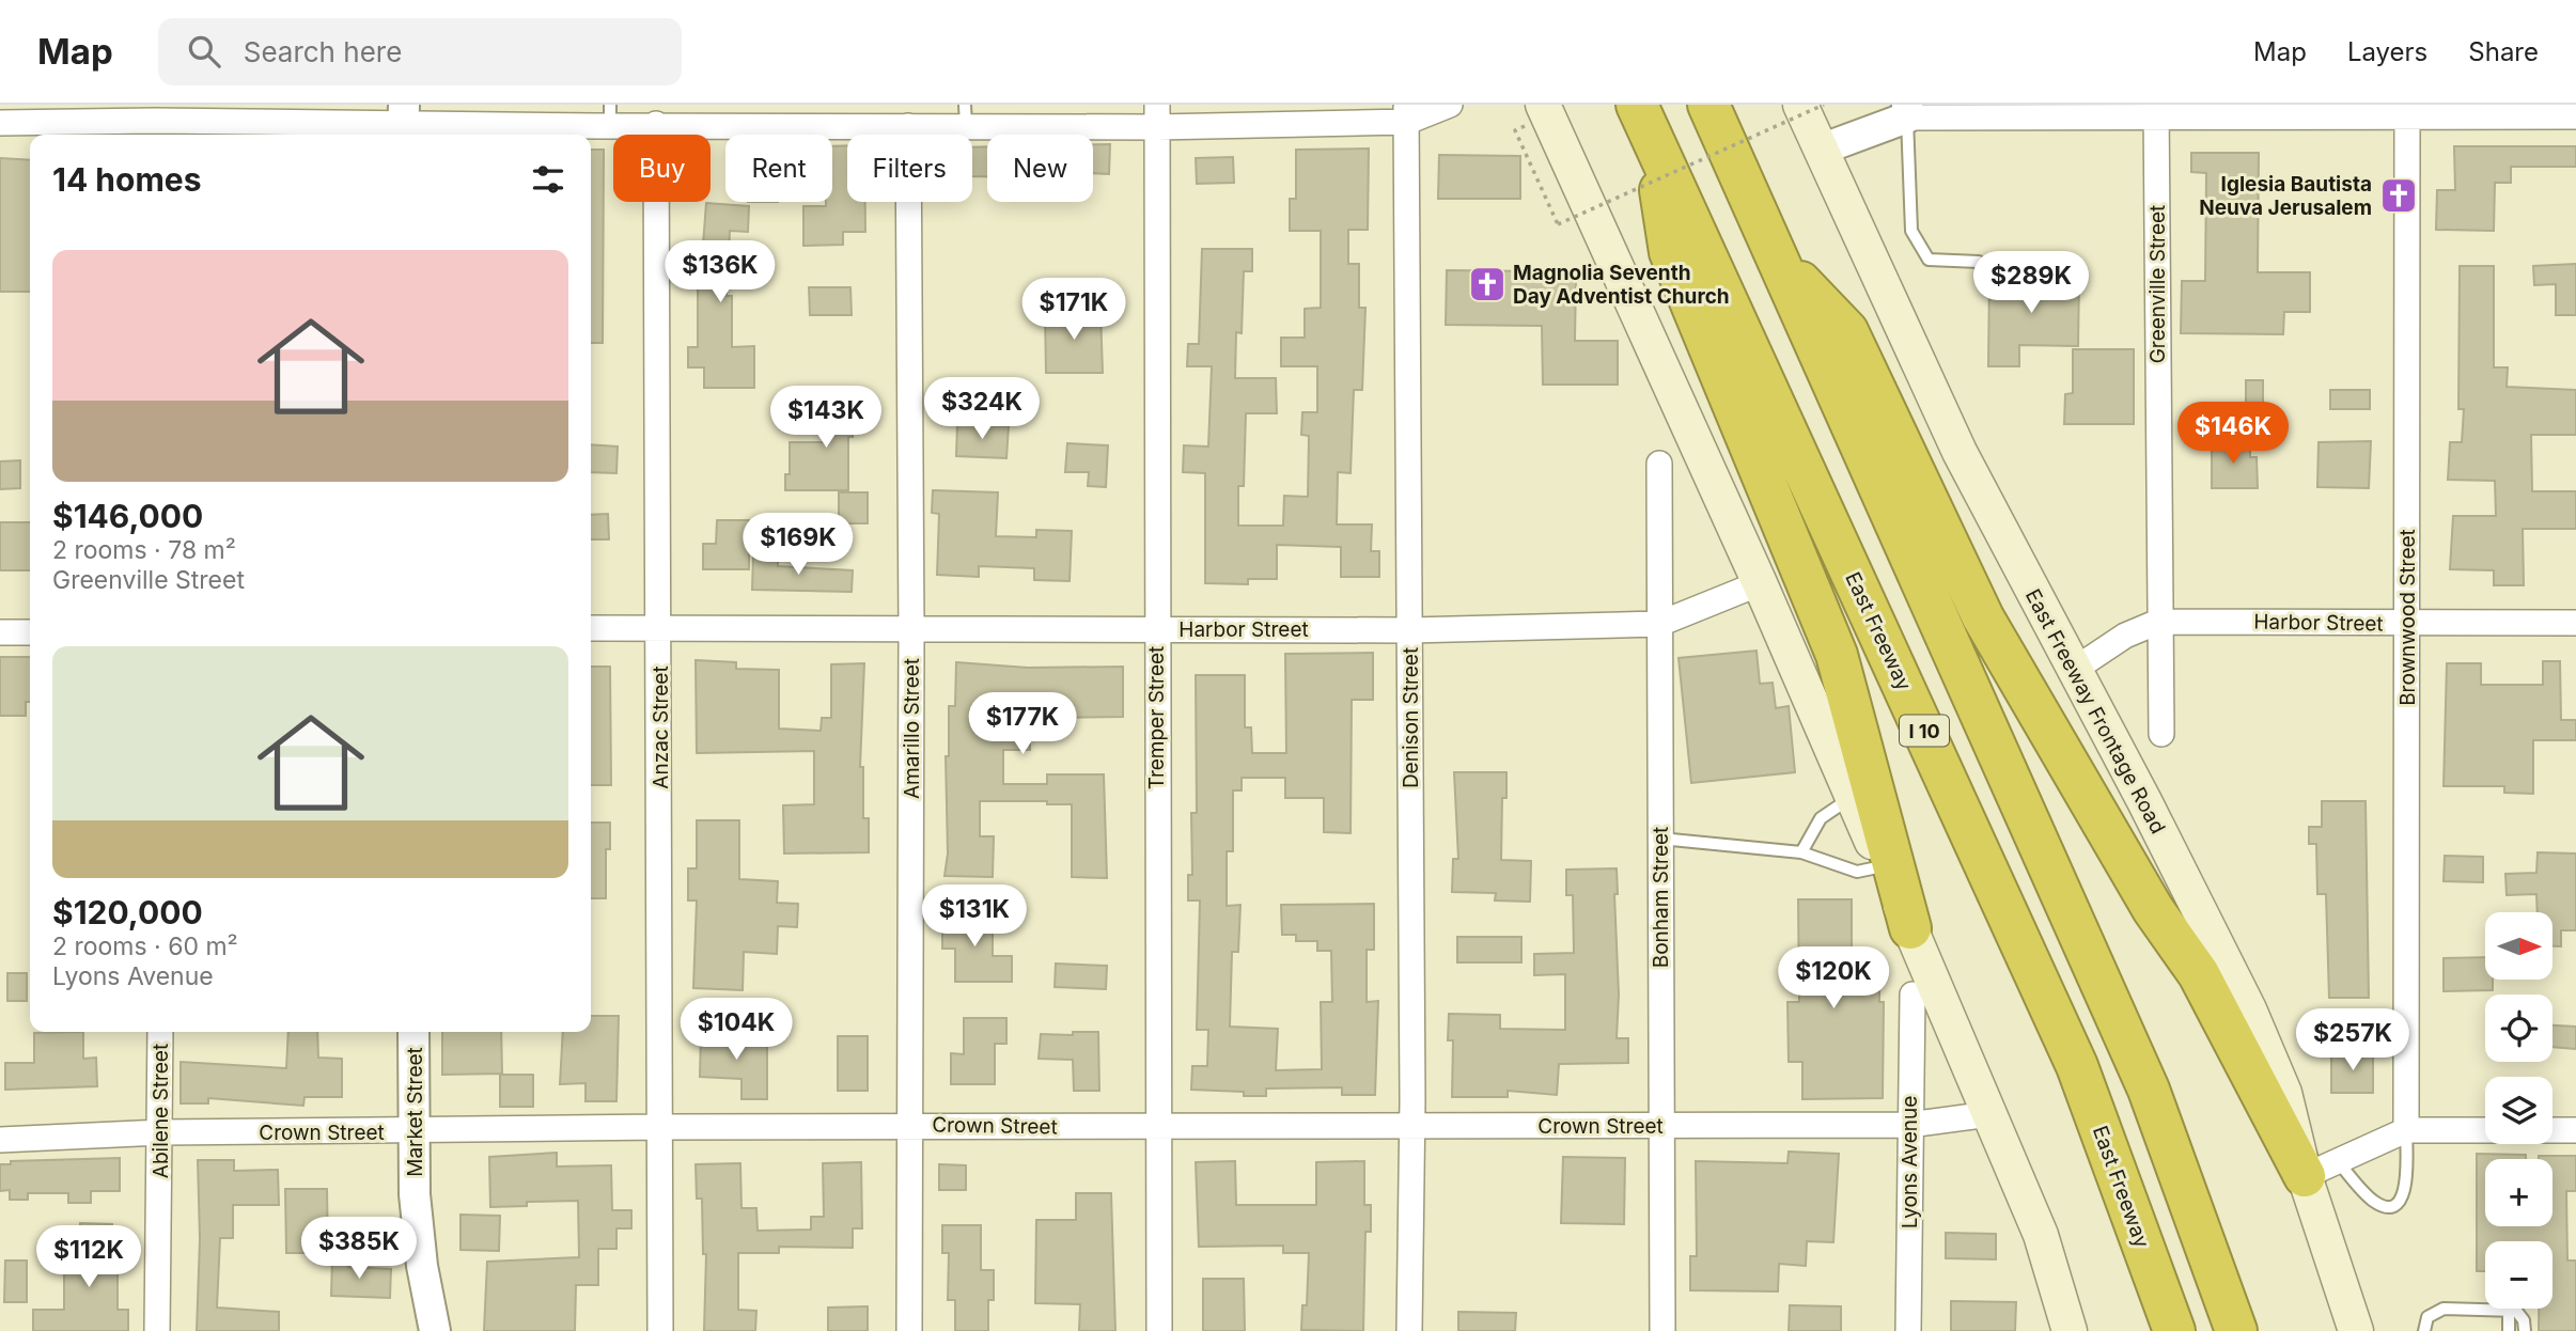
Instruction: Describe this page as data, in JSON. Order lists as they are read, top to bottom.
{
  "streets": {
    "highway": ["East Freeway", "I 10"],
    "main road": ["East Freeway Frontage Road"],
    "street": [
      "Greenville Street",
      "Brownwood Street",
      "Harbor Street",
      "Tremper Street",
      "Denison Street",
      "Anzac Street",
      "Amarillo Street",
      "Bonham Street",
      "Abilene Street",
      "Market Street",
      "Crown Street",
      "Lyons Avenue"
    ]
  },
  "crossings": [
    ["Greenville Street", "Harbor Street"],
    ["Brownwood Street", "Harbor Street"],
    ["Harbor Street", "East Freeway Frontage Road"],
    ["Harbor Street", "Tremper Street"],
    ["Harbor Street", "Denison Street"],
    ["Harbor Street", "Anzac Street"],
    ["Harbor Street", "Amarillo Street"],
    ["Harbor Street", "Bonham Street"],
    ["Tremper Street", "Crown Street"],
    ["Denison Street", "Crown Street"],
    ["Anzac Street", "Crown Street"],
    ["Amarillo Street", "Crown Street"],
    ["Bonham Street", "Crown Street"],
    ["Abilene Street", "Crown Street"],
    ["Market Street", "Crown Street"],
    ["Crown Street", "Lyons Avenue"]
  ],
  "places": {
    "church": ["Iglesia Bautista Neuva Jerusalem", "Magnolia Seventh Day Adventist Church"]
  },
  "north": "right",
  "page": {
    "header": "Map",
    "search": "Search here",
    "nav": ["Map", "Layers", "Share"],
    "chip": [
      "Buy",
      "Rent",
      "Filters",
      "New"
    ],
    "heading": "14 homes",
    "list": [
      {
        "name": "$146,000",
        "note": "2 rooms · 78 m² · Greenville Street"
      },
      {
        "name": "$120,000",
        "note": "2 rooms · 60 m² · Lyons Avenue"
      }
    ],
    "price": [
      "$136K",
      "$289K",
      "$171K",
      "$324K",
      "$143K",
      "$146K",
      "$169K",
      "$177K",
      "$131K",
      "$120K",
      "$104K",
      "$257K",
      "$385K",
      "$112K"
    ],
    "map_buttons": ["+", "−"]
  }
}
